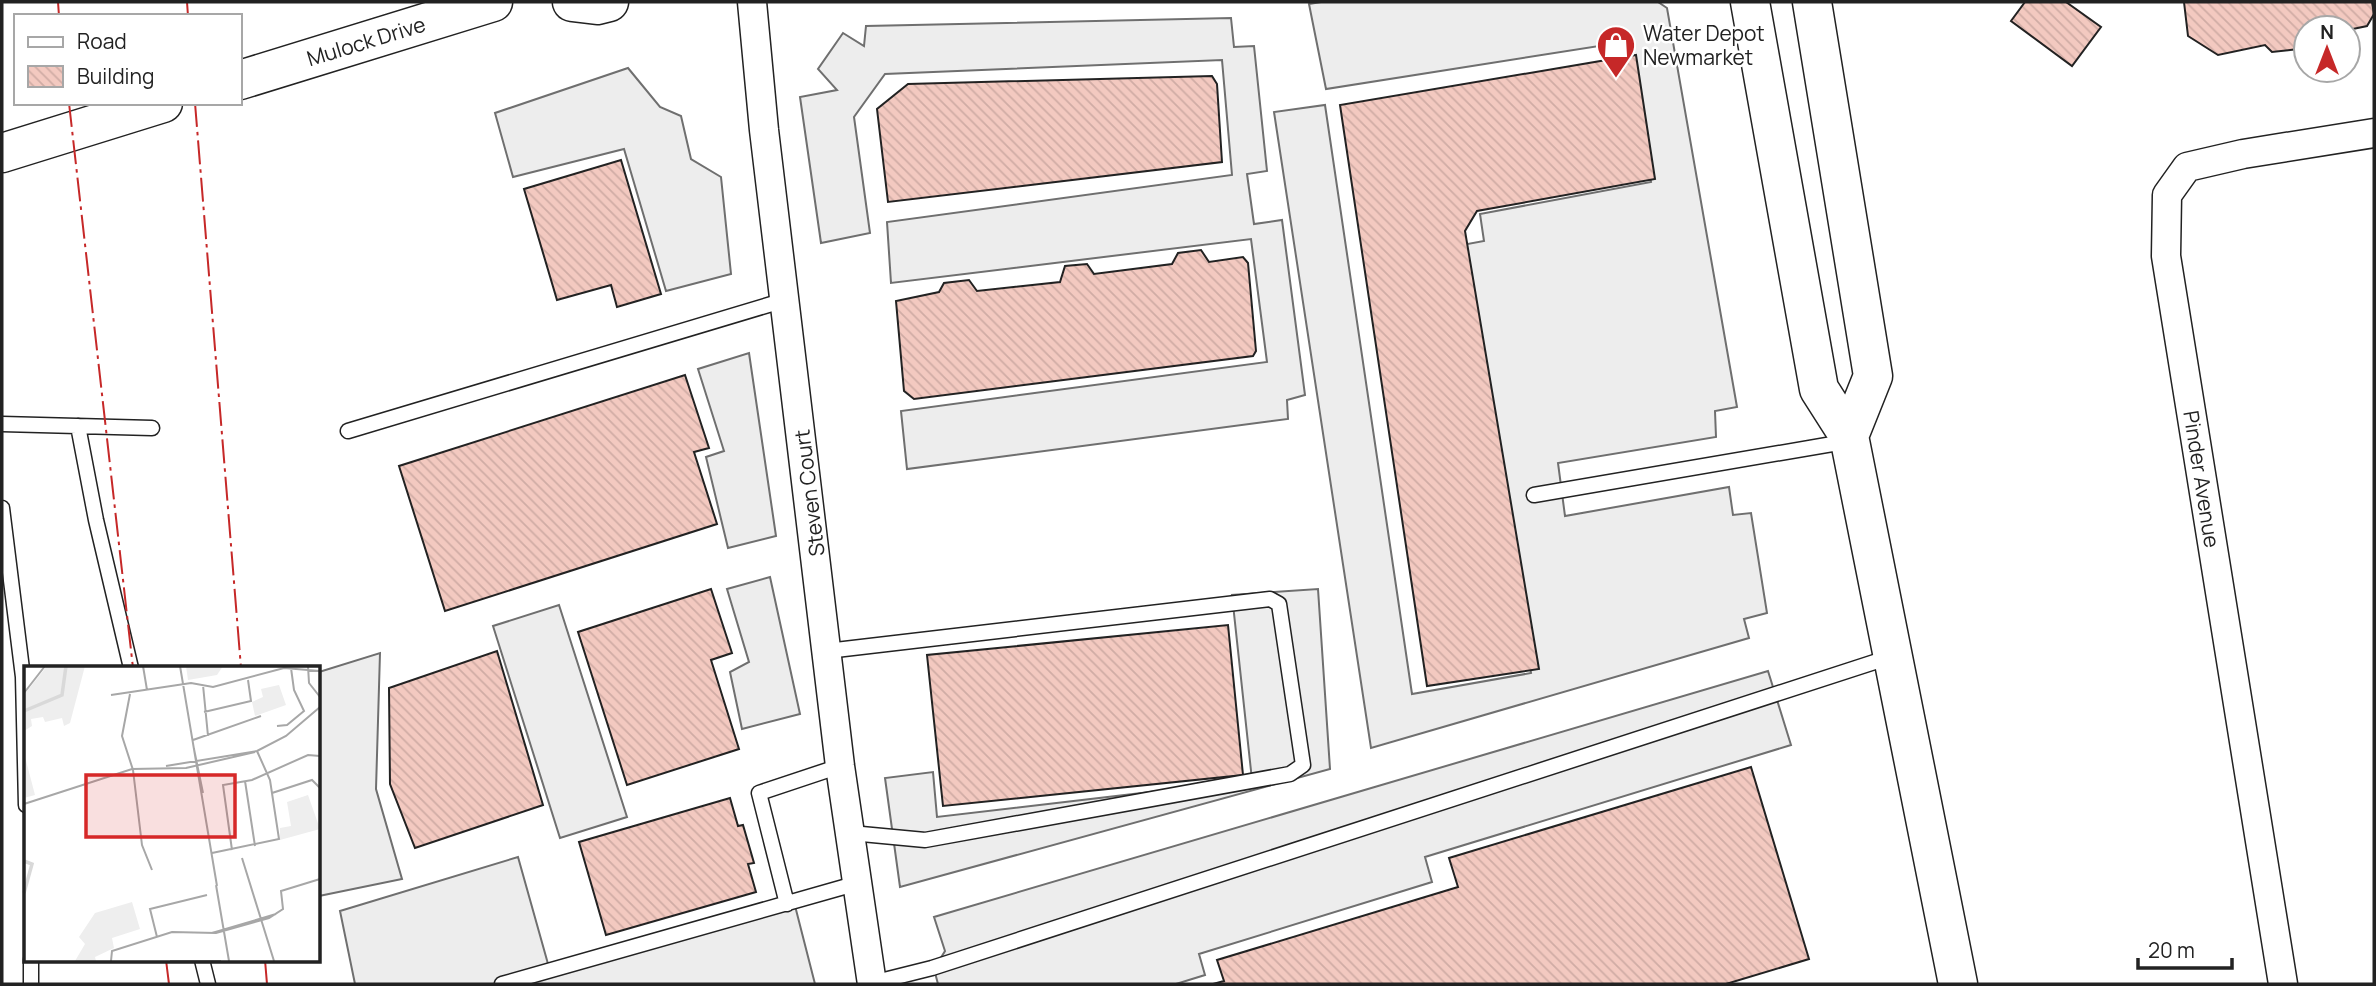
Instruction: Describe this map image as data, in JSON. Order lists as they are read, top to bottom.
{
  "streets": {
    "main road": ["Mulock Drive"],
    "street": ["Pinder Avenue", "Steven Court"]
  },
  "places": {
    "shop": ["Water Depot Newmarket"]
  },
  "legend": ["Road", "Building"],
  "scale_bar": "20 m",
  "north": "top"
}
